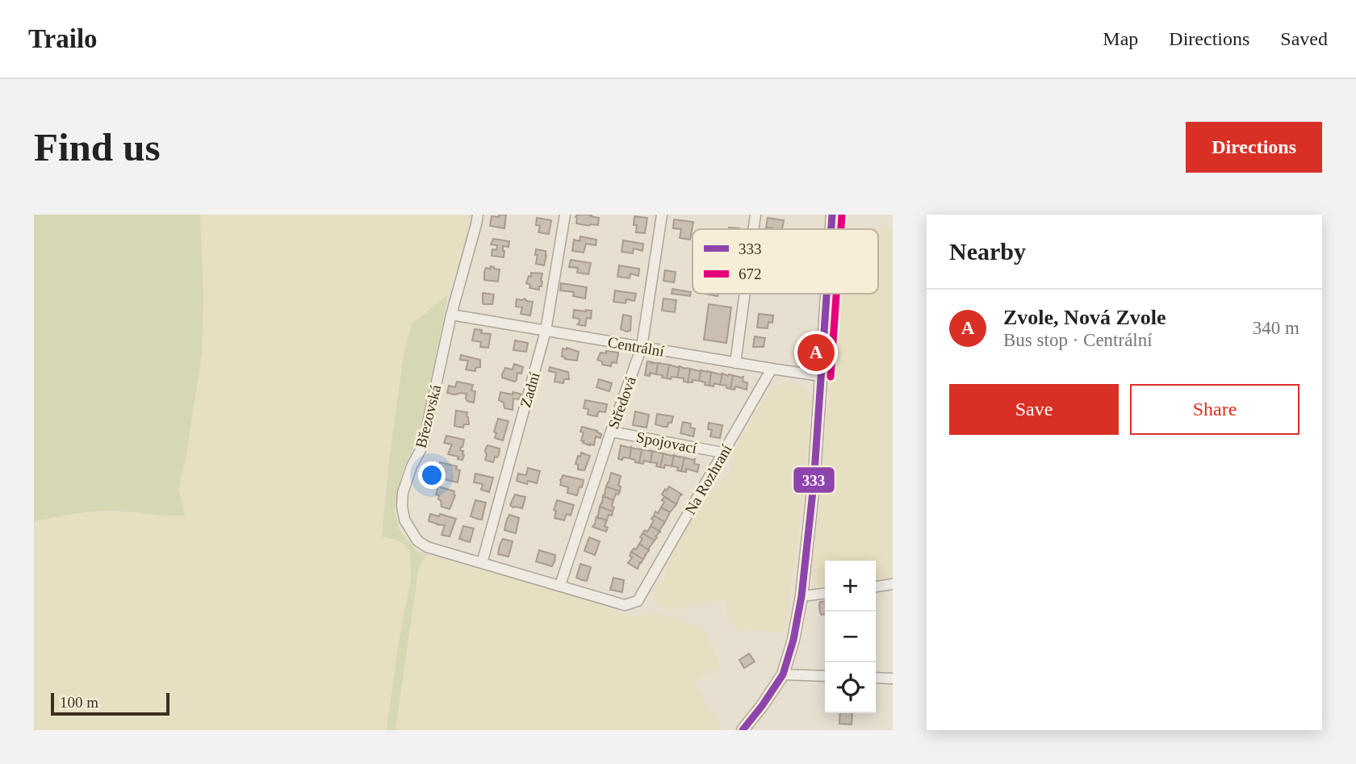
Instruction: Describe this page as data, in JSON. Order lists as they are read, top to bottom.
{
  "streets": {
    "street": [
      "Centrální",
      "Zadní",
      "Středová",
      "Březovská",
      "Spojovací",
      "Na Rozhraní"
    ]
  },
  "crossings": [
    ["Centrální", "Zadní"],
    ["Centrální", "Středová"],
    ["Centrální", "Březovská"],
    ["Centrální", "Na Rozhraní"],
    ["Zadní", "Březovská"],
    ["Středová", "Březovská"],
    ["Středová", "Spojovací"],
    ["Březovská", "Na Rozhraní"],
    ["Spojovací", "Na Rozhraní"]
  ],
  "lines": ["transit line 333", "transit line 672"],
  "legend": ["333", "672"],
  "scale_bar": "100 m",
  "page": {
    "header": "Trailo",
    "nav": ["Map", "Directions", "Saved"],
    "buttons": [
      "Directions",
      ["Save", "Share"]
    ],
    "title": "Find us",
    "heading": "Nearby",
    "list": [
      {
        "mark": "A",
        "name": "Zvole, Nová Zvole",
        "note": "Bus stop · Centrální",
        "value": "340 m"
      }
    ],
    "pins": "A",
    "map_buttons": ["+", "−"],
    "scale": "100 m"
  }
}
